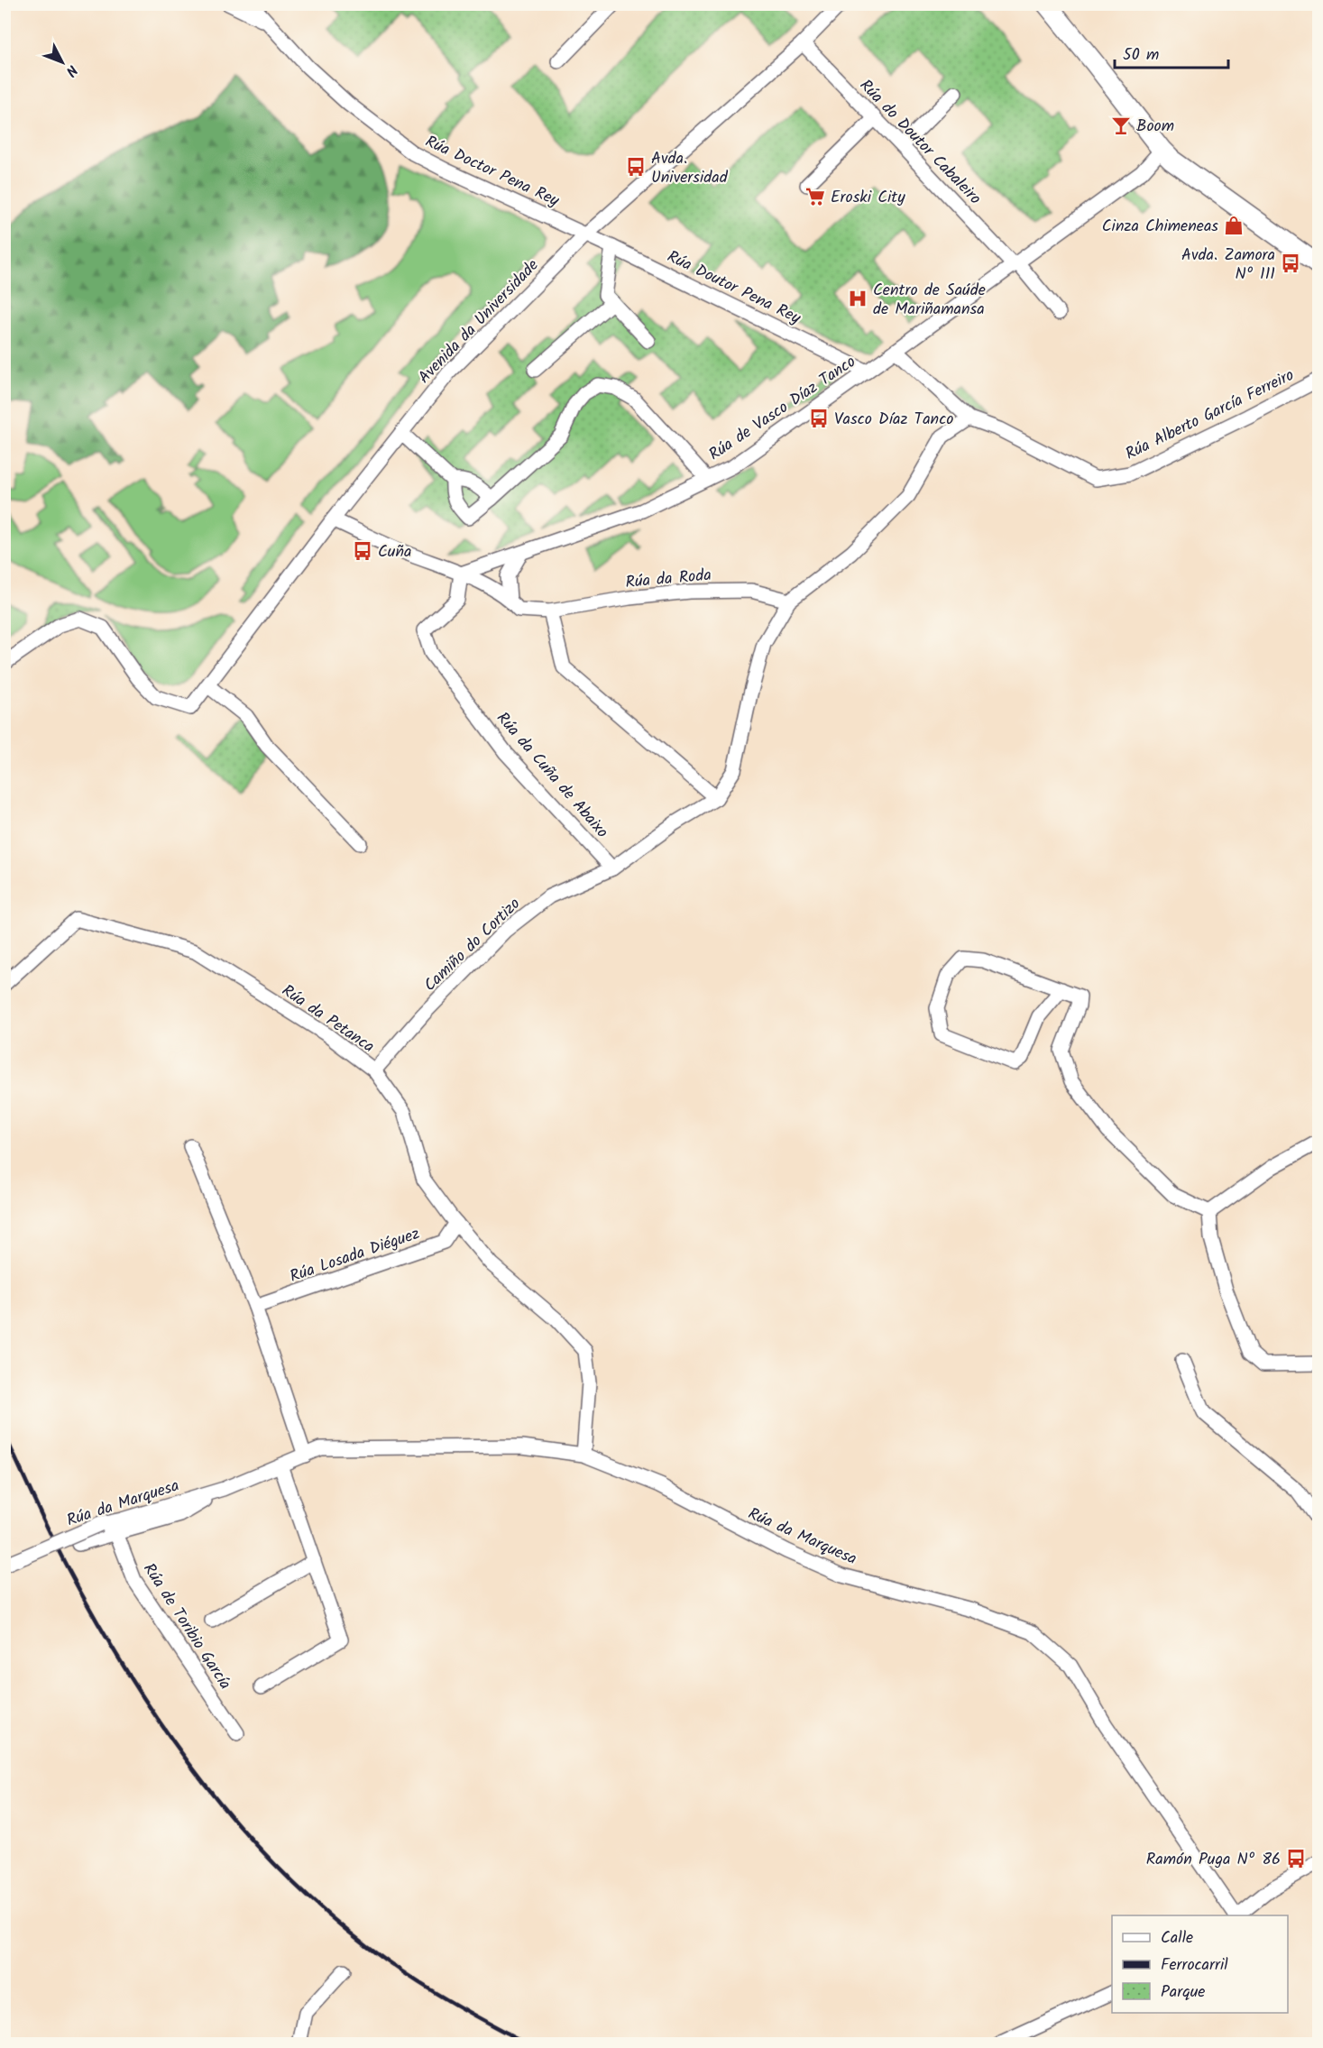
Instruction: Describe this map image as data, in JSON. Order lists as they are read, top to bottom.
{
  "streets": {
    "street": [
      "Rúa do Doutor Cabaleiro",
      "Rúa Doctor Pena Rey",
      "Rúa Doutor Pena Rey",
      "Avenida da Universidade",
      "Rúa de Vasco Díaz Tanco",
      "Rúa Alberto García Ferreiro",
      "Rúa da Roda",
      "Rúa da Cuña de Abaixo",
      "Camiño do Cortizo",
      "Rúa da Petanca",
      "Rúa Losada Diéguez",
      "Rúa da Marquesa",
      "Rúa de Toribio García"
    ]
  },
  "crossings": [
    ["Rúa do Doutor Cabaleiro", "Avenida da Universidade"],
    ["Rúa do Doutor Cabaleiro", "Rúa de Vasco Díaz Tanco"],
    ["Rúa Doctor Pena Rey", "Rúa Doutor Pena Rey"],
    ["Rúa Doctor Pena Rey", "Avenida da Universidade"],
    ["Rúa Doutor Pena Rey", "Avenida da Universidade"],
    ["Rúa Doutor Pena Rey", "Rúa de Vasco Díaz Tanco"],
    ["Rúa de Vasco Díaz Tanco", "Rúa Alberto García Ferreiro"],
    ["Rúa de Vasco Díaz Tanco", "Rúa da Roda"],
    ["Rúa de Vasco Díaz Tanco", "Rúa da Cuña de Abaixo"],
    ["Rúa da Roda", "Rúa da Cuña de Abaixo"],
    ["Rúa da Cuña de Abaixo", "Camiño do Cortizo"],
    ["Camiño do Cortizo", "Rúa da Petanca"],
    ["Rúa da Petanca", "Rúa Losada Diéguez"],
    ["Rúa da Petanca", "Rúa da Marquesa"],
    ["Rúa da Marquesa", "Rúa de Toribio García"]
  ],
  "places": {
    "bar": ["Boom"],
    "bus stop": [
      "Avda. Universidad",
      "Avda. Zamora Nº 111",
      "Vasco Díaz Tanco",
      "Cuña",
      "Ramón Puga Nº 86"
    ],
    "supermarket": ["Eroski City"],
    "shop": ["Cinza Chimeneas"],
    "hospital": ["Centro de Saúde de Mariñamansa"]
  },
  "legend": ["Calle", "Ferrocarril", "Parque"],
  "scale_bar": "50 m",
  "north": "bottom right"
}
